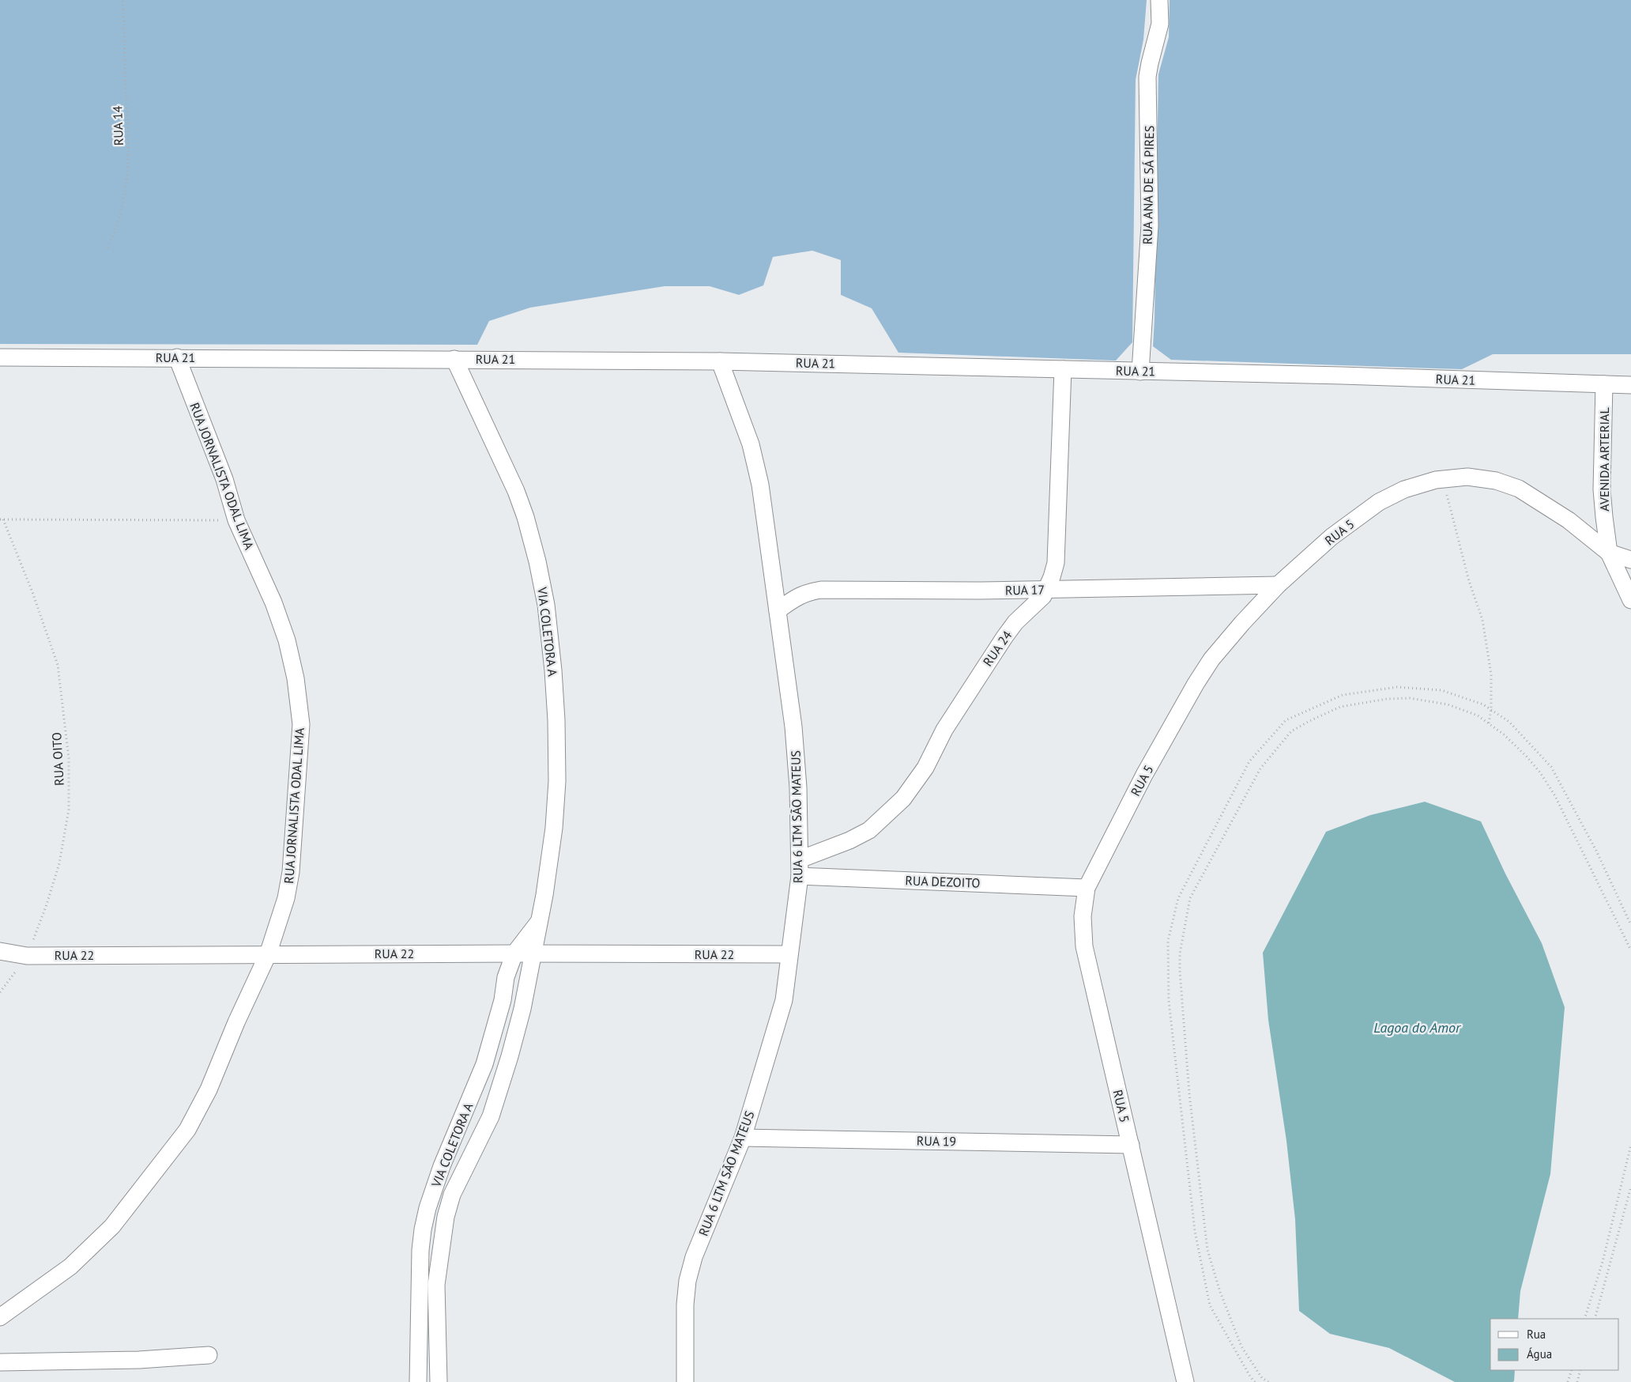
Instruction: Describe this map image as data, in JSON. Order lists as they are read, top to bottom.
{
  "streets": {
    "street": [
      "RUA ANA DE SÁ PIRES",
      "RUA 21",
      "AVENIDA ARTERIAL",
      "RUA JORNALISTA ODAL LIMA",
      "RUA 5",
      "RUA 17",
      "VIA COLETORA A",
      "RUA 24",
      "RUA 6 LTM SÃO MATEUS",
      "RUA DEZOITO",
      "RUA 22",
      "RUA 19"
    ],
    "path": ["RUA 14", "RUA OITO"]
  },
  "crossings": [
    ["RUA ANA DE SÁ PIRES", "RUA 21"],
    ["RUA 21", "AVENIDA ARTERIAL"],
    ["RUA 21", "RUA JORNALISTA ODAL LIMA"],
    ["RUA 21", "VIA COLETORA A"],
    ["RUA 21", "RUA 24"],
    ["RUA 21", "RUA 6 LTM SÃO MATEUS"],
    ["AVENIDA ARTERIAL", "RUA 5"],
    ["RUA JORNALISTA ODAL LIMA", "RUA 22"],
    ["RUA 5", "RUA 17"],
    ["RUA 5", "RUA DEZOITO"],
    ["RUA 5", "RUA 19"],
    ["RUA 17", "RUA 24"],
    ["RUA 17", "RUA 6 LTM SÃO MATEUS"],
    ["VIA COLETORA A", "RUA 22"],
    ["RUA 24", "RUA 6 LTM SÃO MATEUS"],
    ["RUA OITO", "RUA 22"],
    ["RUA 6 LTM SÃO MATEUS", "RUA DEZOITO"],
    ["RUA 6 LTM SÃO MATEUS", "RUA 22"],
    ["RUA 6 LTM SÃO MATEUS", "RUA 19"]
  ],
  "water": ["Lagoa do Amor"],
  "legend": ["Rua", "Água"]
}
